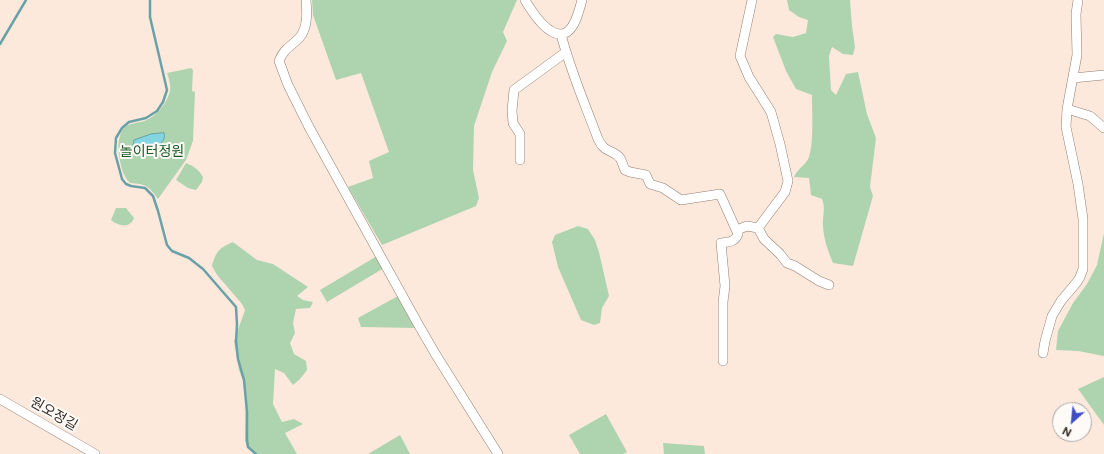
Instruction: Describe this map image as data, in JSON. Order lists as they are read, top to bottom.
{
  "streets": {
    "street": ["원오정길"]
  },
  "parks": ["놀이터정원"],
  "north": "bottom left"
}
